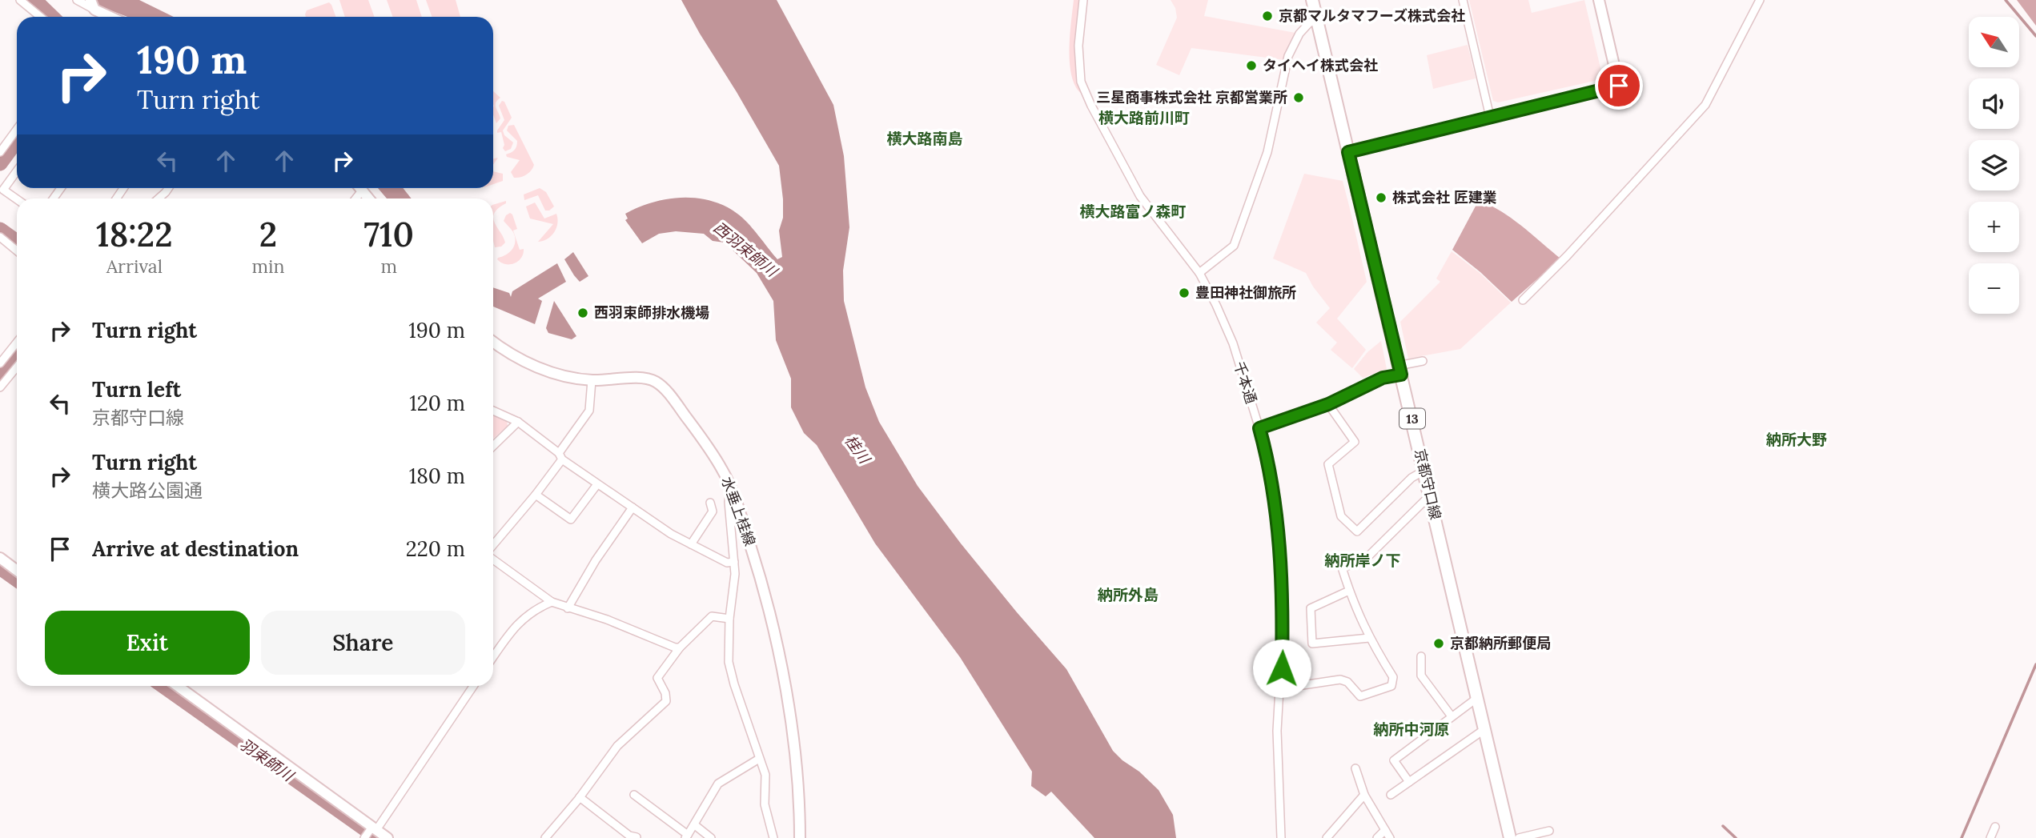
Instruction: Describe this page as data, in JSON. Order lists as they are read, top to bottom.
{
  "streets": {
    "main road": ["13", "京都守口線", "水垂上桂線"],
    "street": ["千本通"]
  },
  "districts": [
    "横大路前川町",
    "横大路南島",
    "横大路富ノ森町",
    "納所大野",
    "納所岸ノ下",
    "納所外島",
    "納所中河原"
  ],
  "water": ["西羽束師川", "桂川", "羽束師川"],
  "places": [
    "京都マルタマフーズ株式会社",
    "タイヘイ株式会社",
    "三星商事株式会社 京都営業所",
    "株式会社 匠建業",
    "豊田神社御旅所",
    "西羽束師排水機場",
    "京都納所郵便局"
  ],
  "north": "top left",
  "page": {
    "map_buttons": ["+", "−"],
    "turn": ["190 m", "Turn right"],
    "eta": [
      "18:22",
      "Arrival",
      "2",
      "min",
      "710",
      "m"
    ],
    "list": [
      {
        "name": "Turn right",
        "value": "190 m"
      },
      {
        "name": "Turn left",
        "note": "京都守口線",
        "value": "120 m"
      },
      {
        "name": "Turn right",
        "note": "横大路公園通",
        "value": "180 m"
      },
      {
        "name": "Arrive at destination",
        "value": "220 m"
      }
    ],
    "buttons": ["Exit", "Share"]
  }
}
